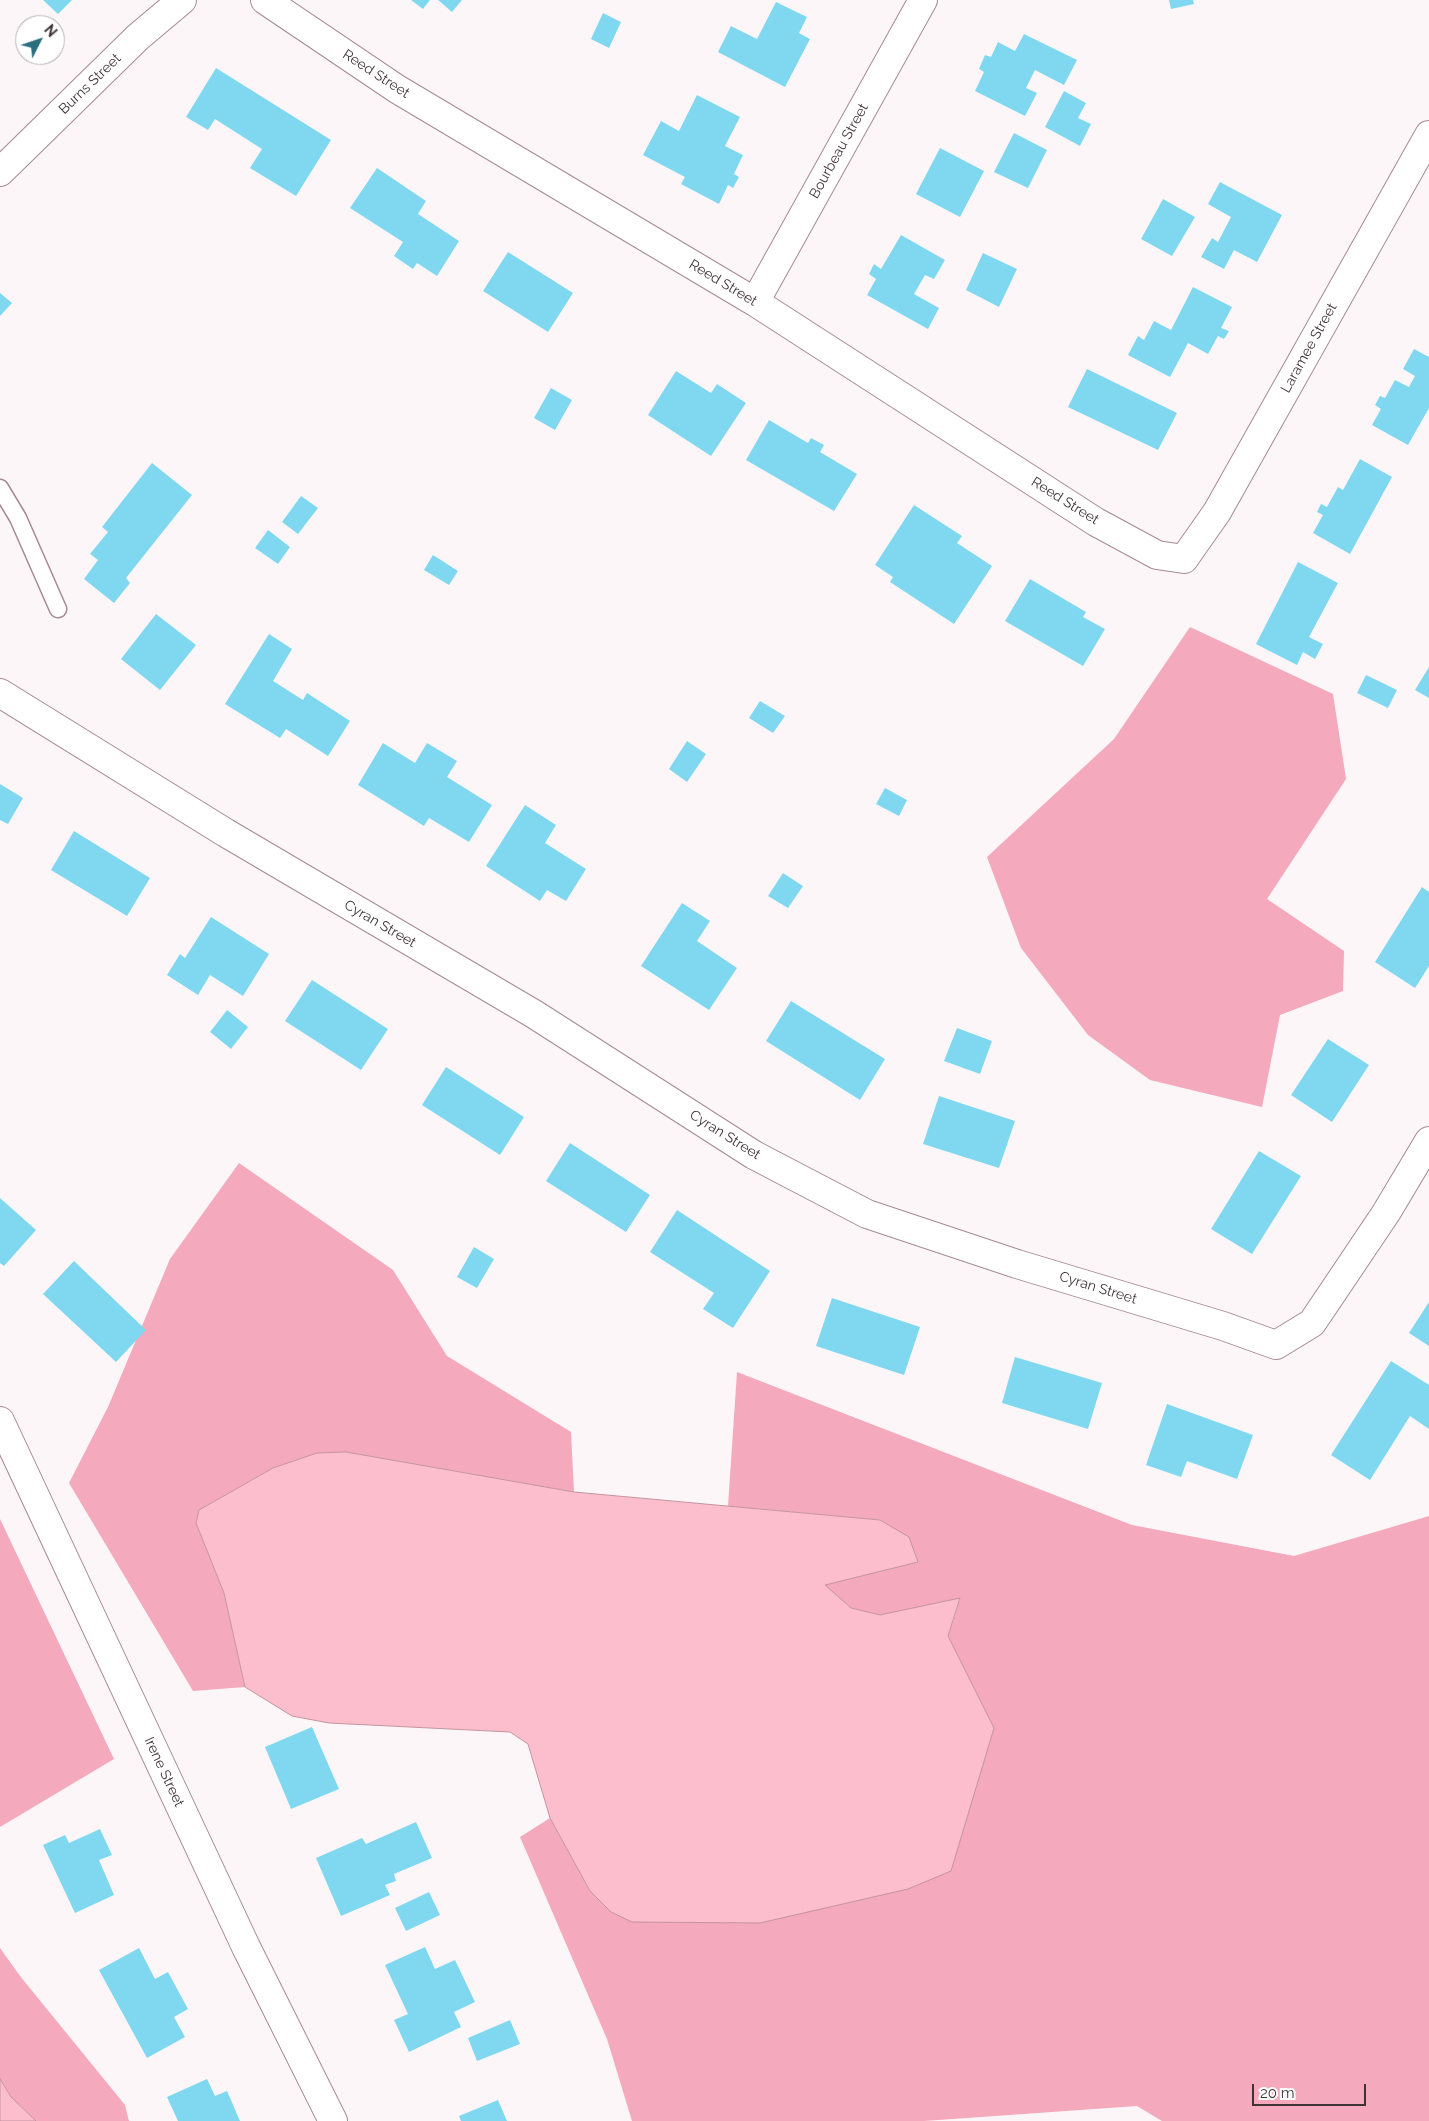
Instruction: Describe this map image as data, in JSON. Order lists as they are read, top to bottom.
{
  "streets": {
    "street": [
      "Reed Street",
      "Burns Street",
      "Bourbeau Street",
      "Laramee Street",
      "Cyran Street",
      "Irene Street"
    ]
  },
  "crossings": [
    ["Reed Street", "Bourbeau Street"],
    ["Reed Street", "Laramee Street"]
  ],
  "scale_bar": "20 m",
  "north": "top right"
}
